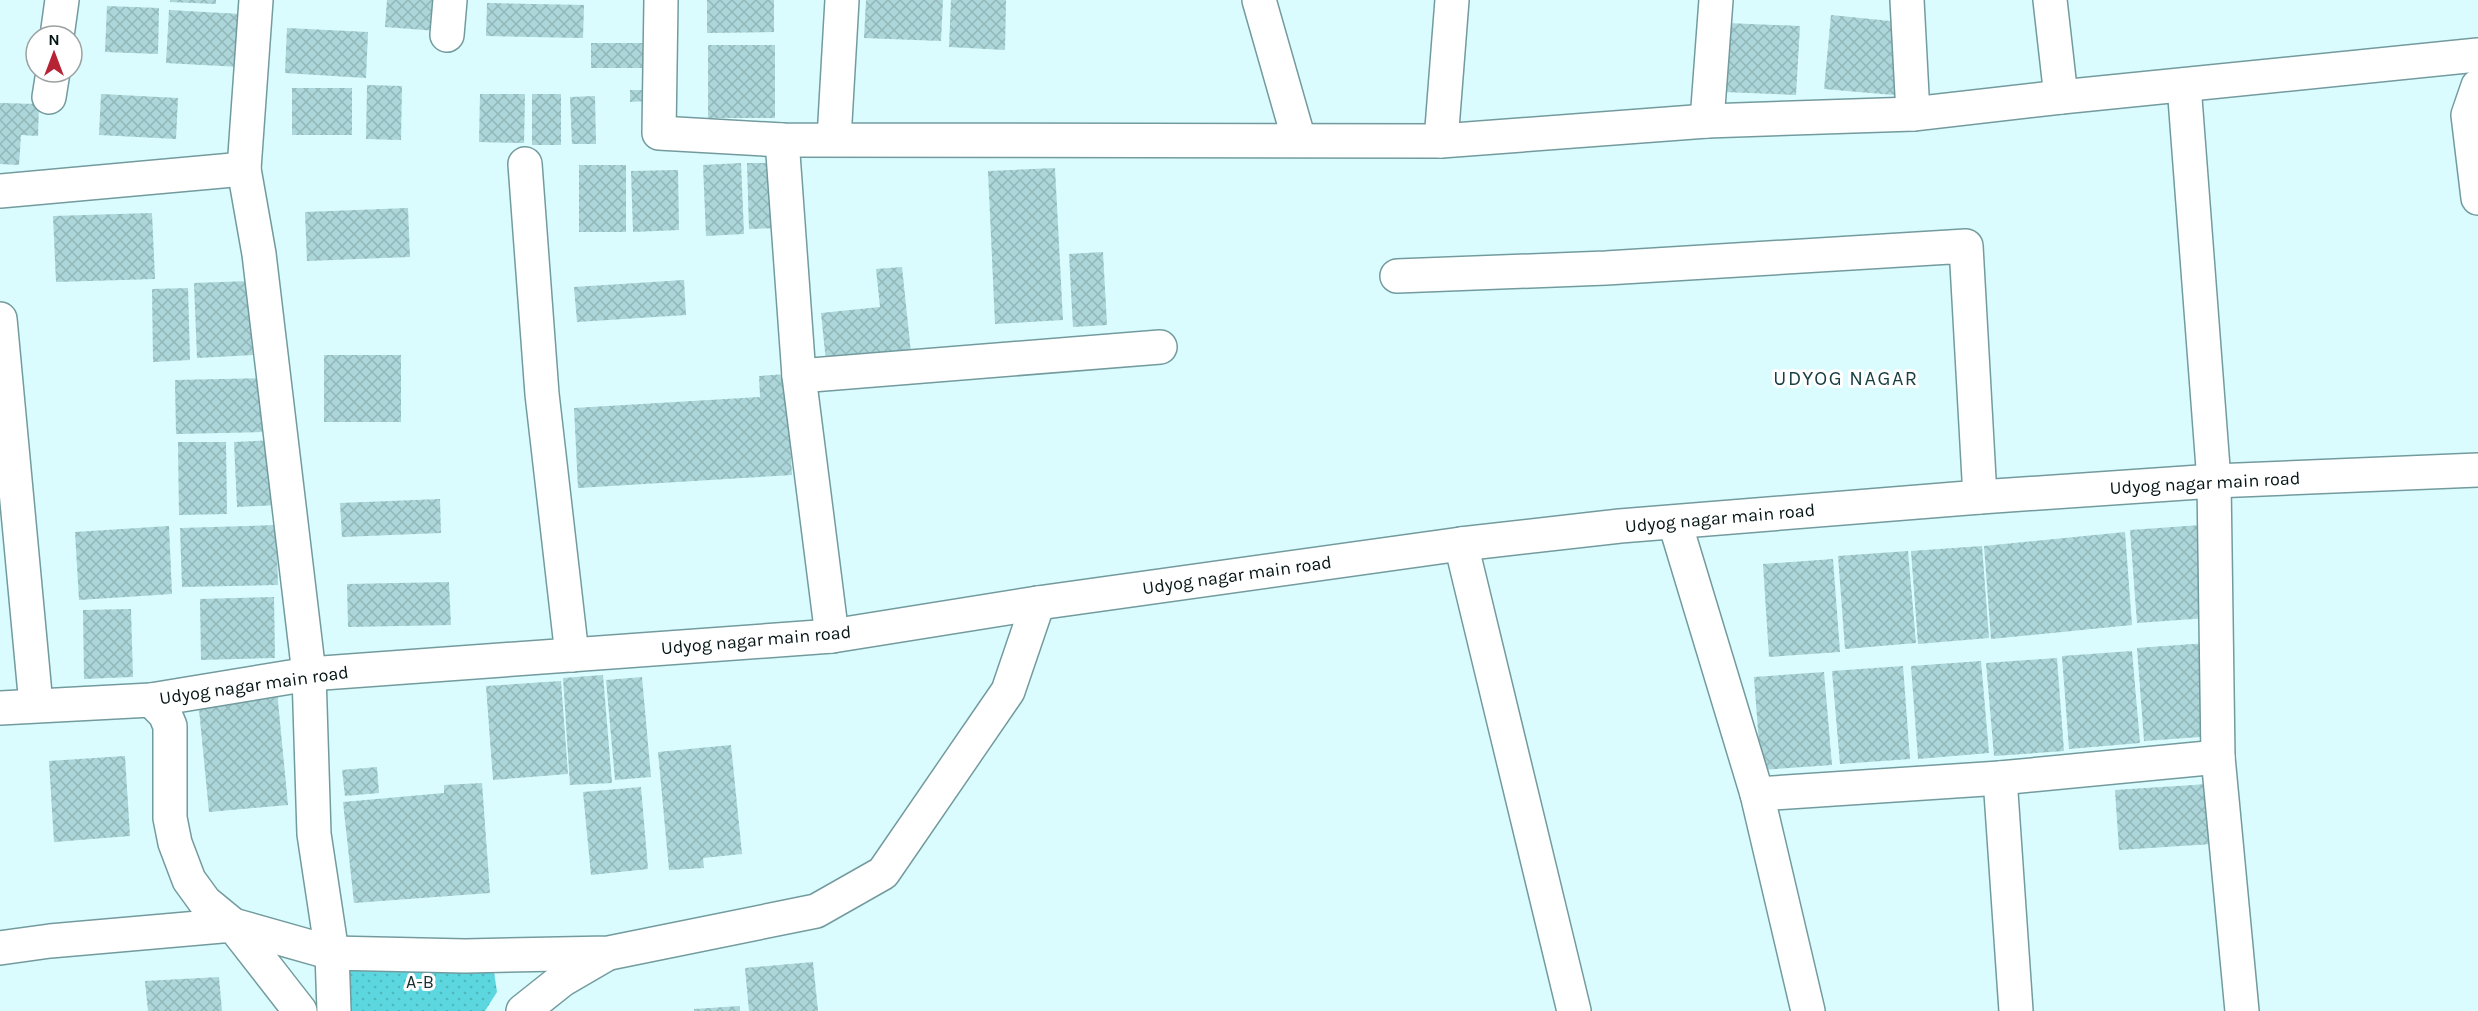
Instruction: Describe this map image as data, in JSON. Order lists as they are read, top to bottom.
{
  "streets": {
    "street": ["Udyog nagar main road"]
  },
  "districts": ["UDYOG NAGAR"],
  "parks": ["A-B"],
  "north": "top"
}
